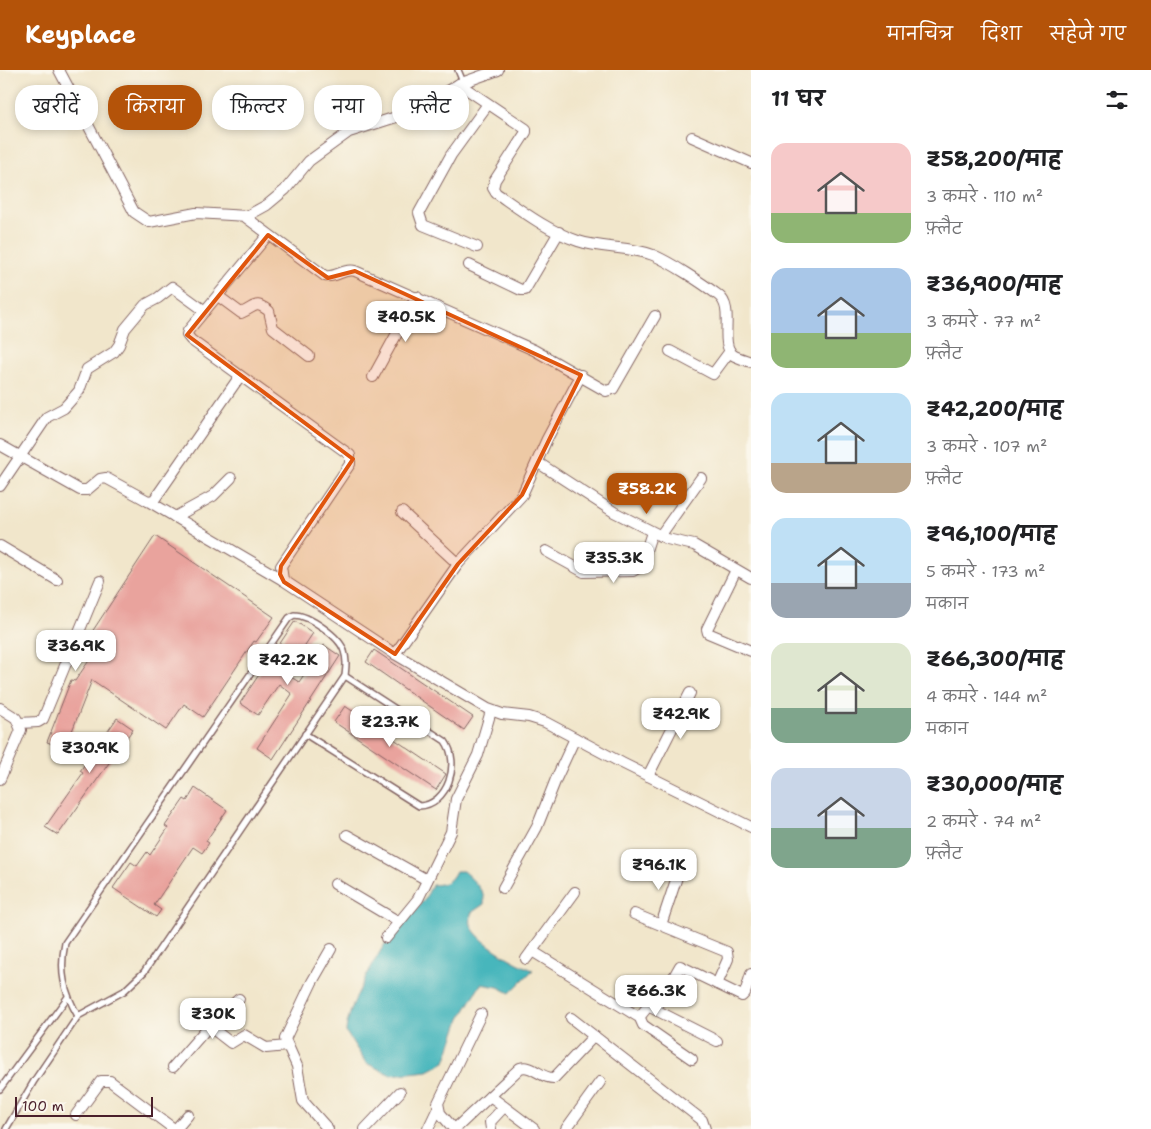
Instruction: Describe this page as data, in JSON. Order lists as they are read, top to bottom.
{
  "scale_bar": "100 m",
  "page": {
    "header": "Keyplace",
    "nav": ["मानचित्र", "दिशा", "सहेजे गए"],
    "heading": "11 घर",
    "chip": [
      "खरीदें",
      "किराया",
      "फ़िल्टर",
      "नया",
      "फ़्लैट"
    ],
    "list": [
      {
        "name": "₹58,200/माह",
        "note": "3 कमरे · 110 m² · फ़्लैट"
      },
      {
        "name": "₹36,900/माह",
        "note": "3 कमरे · 77 m² · फ़्लैट"
      },
      {
        "name": "₹42,200/माह",
        "note": "3 कमरे · 107 m² · फ़्लैट"
      },
      {
        "name": "₹96,100/माह",
        "note": "5 कमरे · 173 m² · मकान"
      },
      {
        "name": "₹66,300/माह",
        "note": "4 कमरे · 144 m² · मकान"
      },
      {
        "name": "₹30,000/माह",
        "note": "2 कमरे · 74 m² · फ़्लैट"
      }
    ],
    "price": [
      "₹40.5K",
      "₹58.2K",
      "₹35.3K",
      "₹36.9K",
      "₹42.2K",
      "₹42.9K",
      "₹23.7K",
      "₹30.9K",
      "₹96.1K",
      "₹66.3K",
      "₹30K"
    ],
    "scale": "100 m"
  }
}
